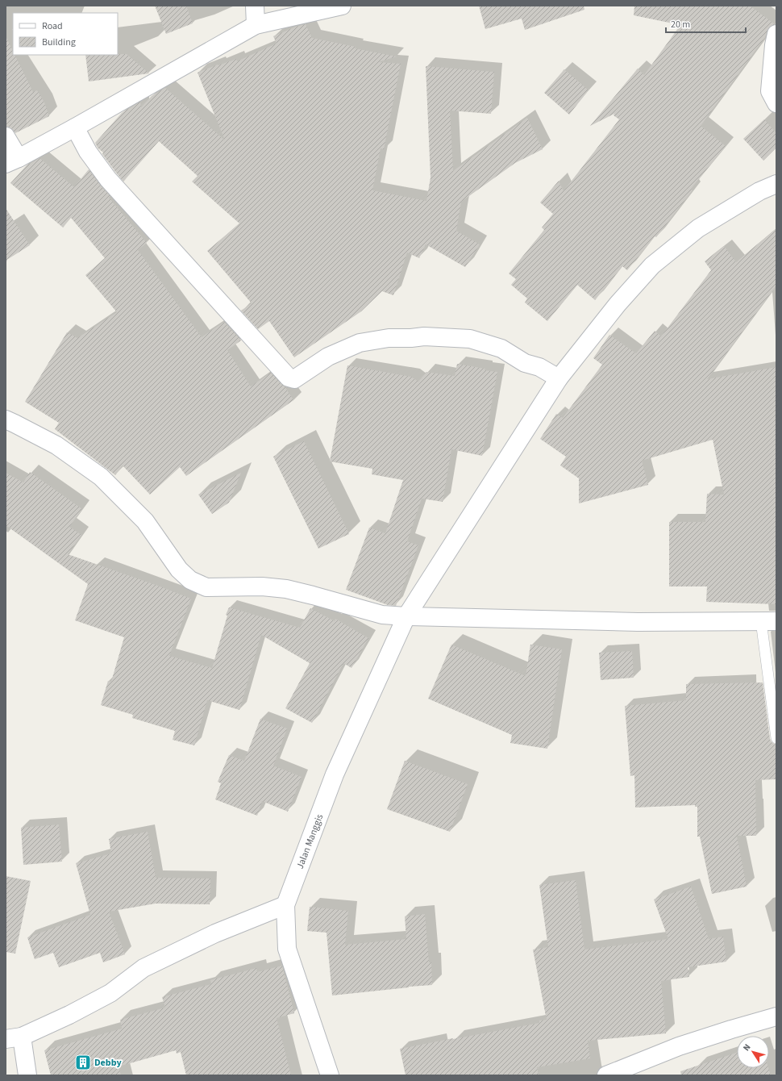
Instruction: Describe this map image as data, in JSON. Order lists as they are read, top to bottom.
{
  "streets": {
    "street": ["Jalan Manggis"]
  },
  "places": {
    "building": ["Debby"]
  },
  "legend": ["Road", "Building"],
  "scale_bar": "20 m",
  "north": "top left"
}
